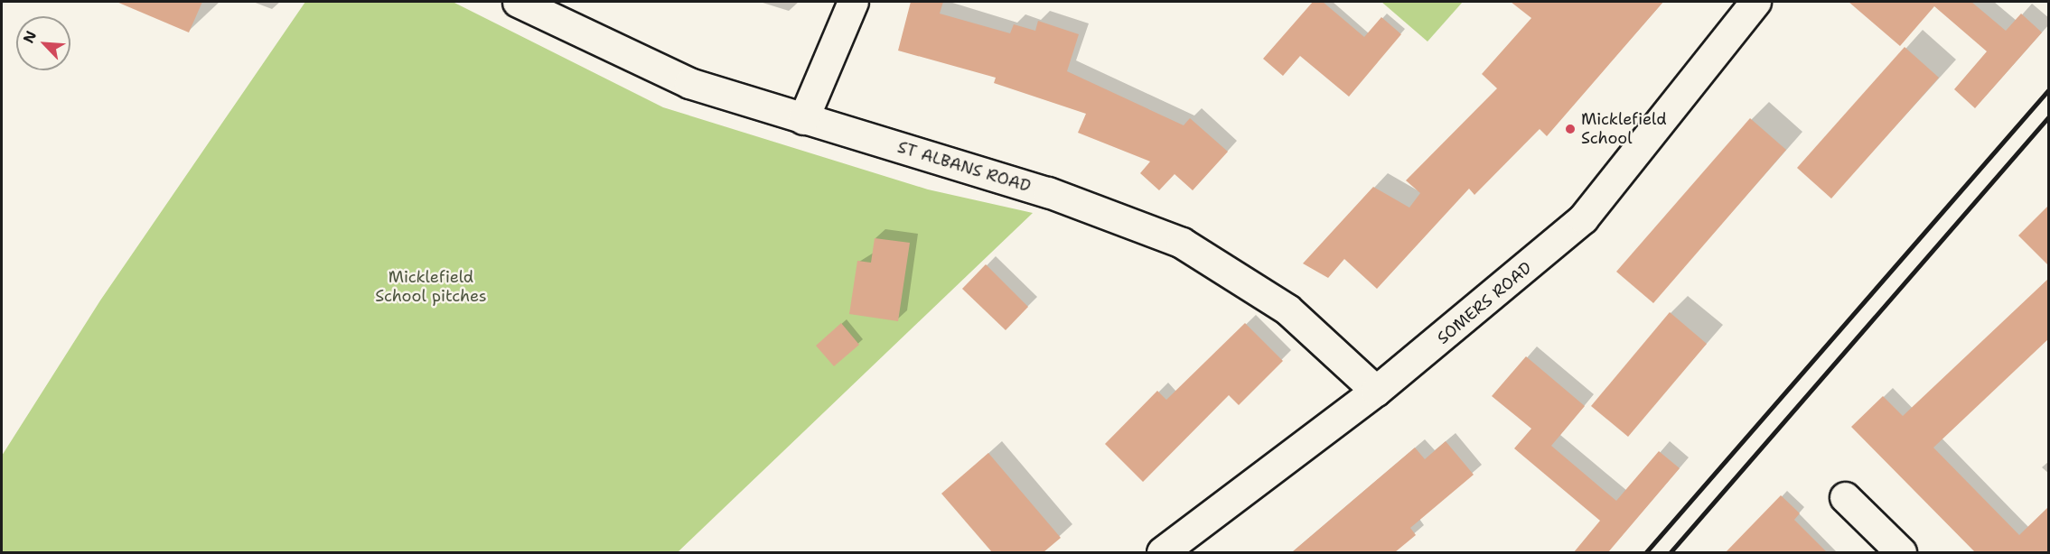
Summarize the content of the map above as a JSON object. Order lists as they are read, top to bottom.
{
  "streets": {
    "street": ["ST ALBANS ROAD", "SOMERS ROAD"]
  },
  "crossings": [
    ["ST ALBANS ROAD", "SOMERS ROAD"]
  ],
  "parks": ["Micklefield School pitches"],
  "places": ["Micklefield School"],
  "north": "top left"
}
